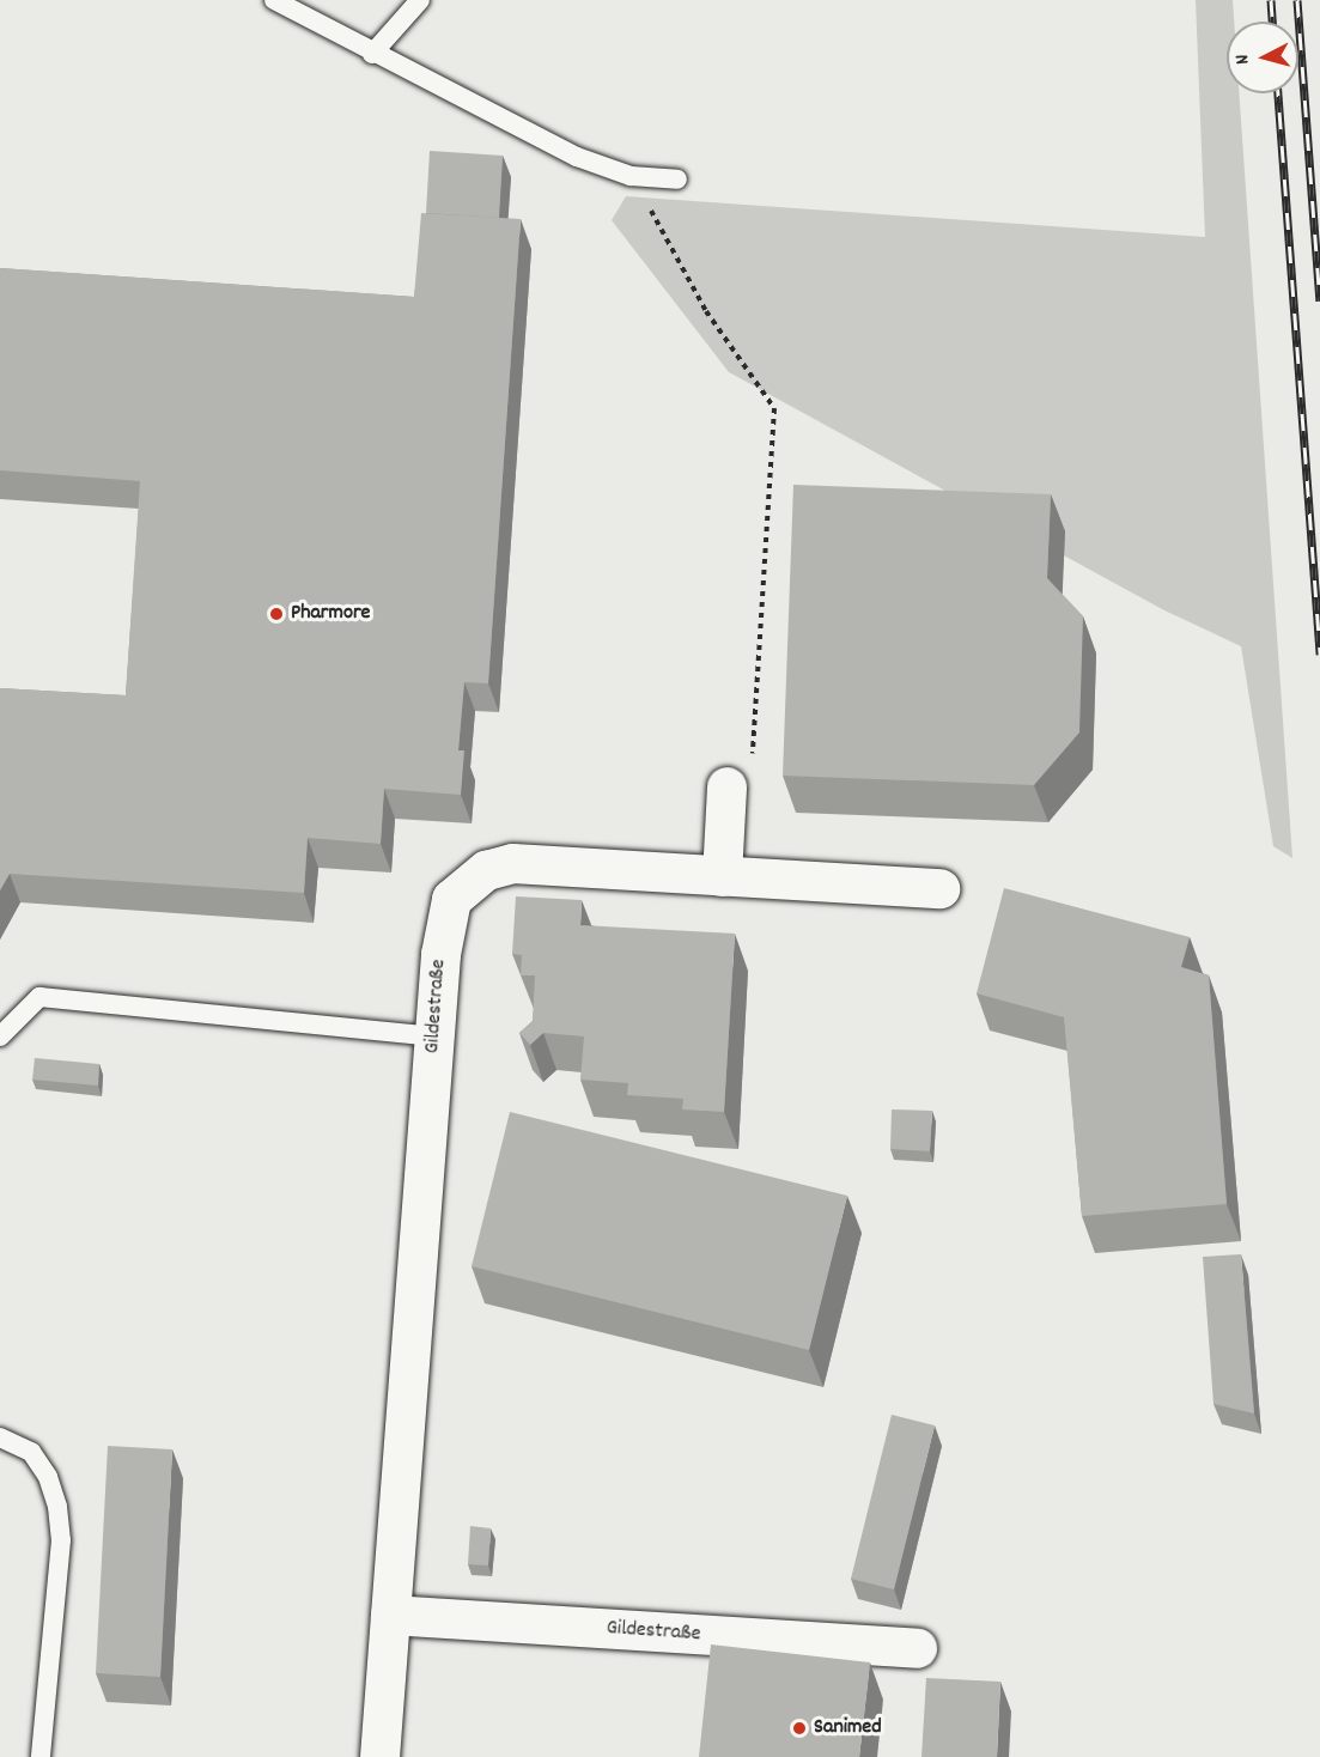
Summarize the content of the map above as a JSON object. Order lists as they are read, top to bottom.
{
  "streets": {
    "street": ["Gildestraße"]
  },
  "places": ["Pharmore", "Sanimed"],
  "north": "left"
}
